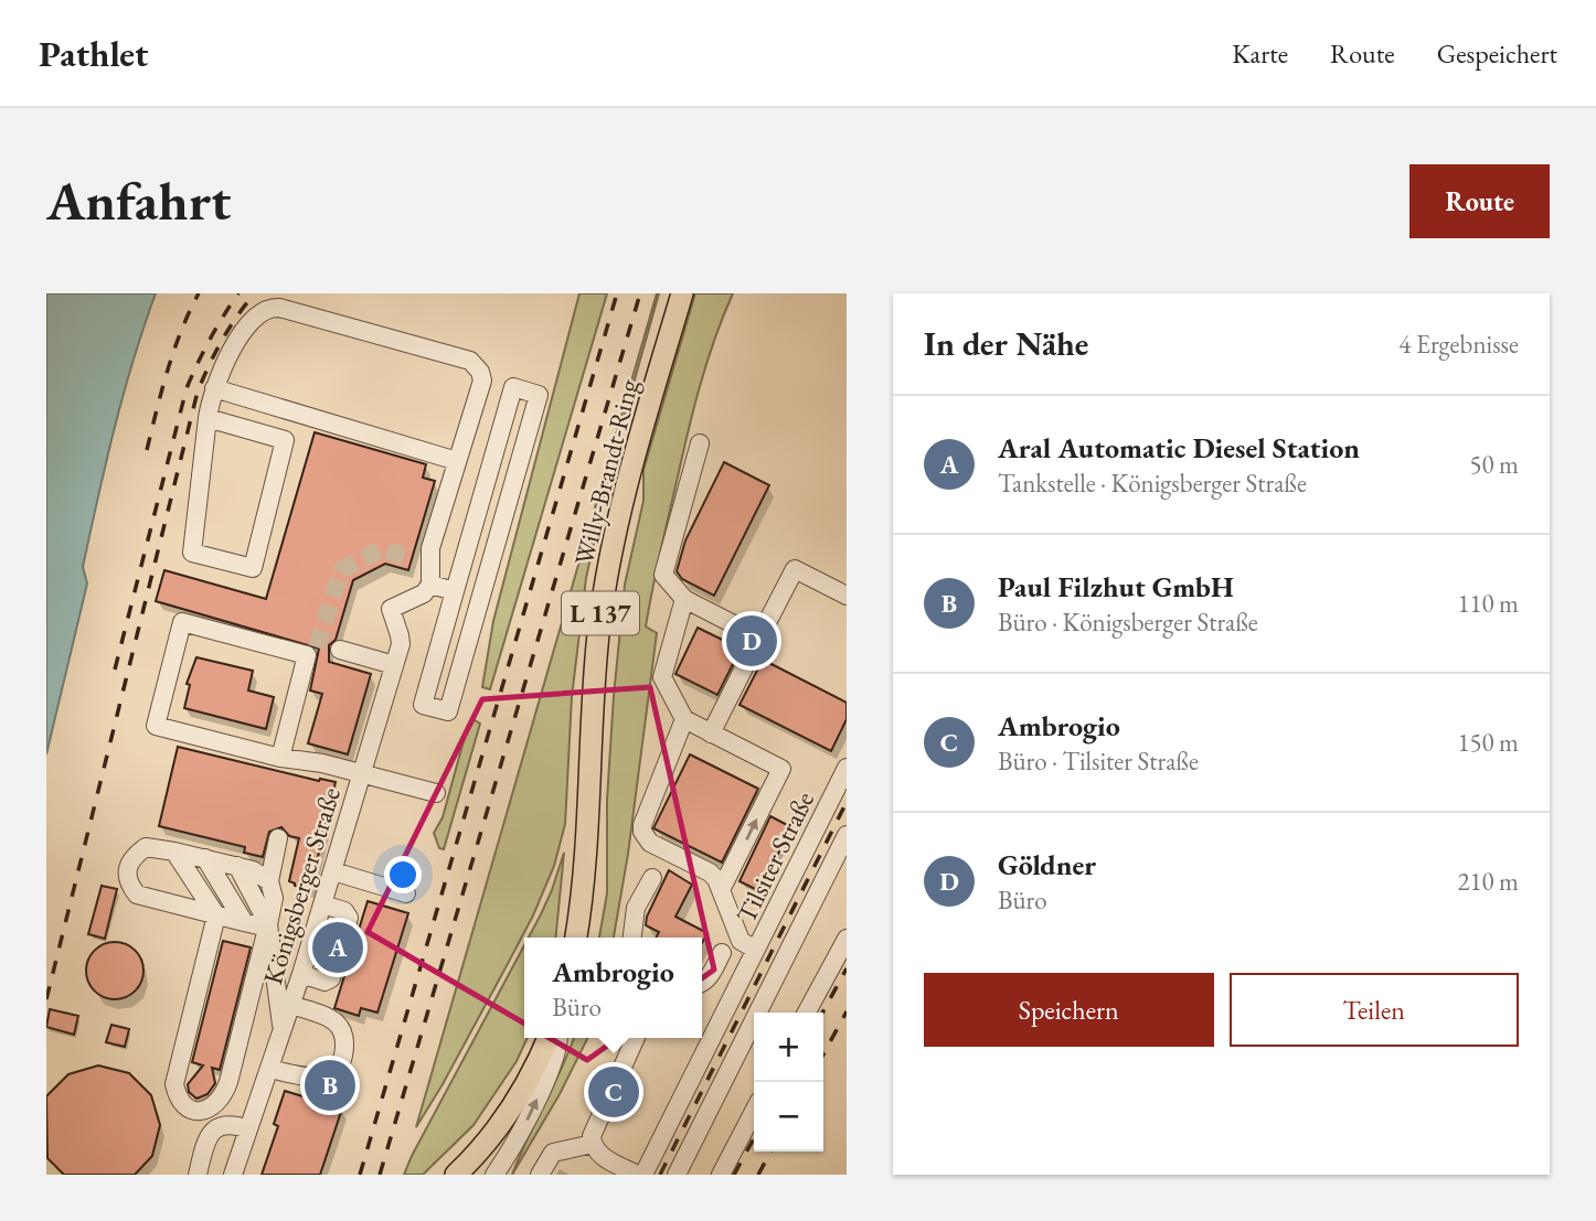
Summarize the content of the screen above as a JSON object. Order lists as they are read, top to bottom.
{
  "streets": {
    "main road": ["Willy-Brandt-Ring", "L 137"],
    "street": ["Tilsiter Straße", "Königsberger Straße"]
  },
  "page": {
    "header": "Pathlet",
    "nav": ["Karte", "Route", "Gespeichert"],
    "buttons": [
      "Route",
      ["Speichern", "Teilen"]
    ],
    "title": "Anfahrt",
    "heading": ["In der Nähe", "4 Ergebnisse"],
    "list": [
      {
        "mark": "A",
        "name": "Aral Automatic Diesel Station",
        "note": "Tankstelle · Königsberger Straße",
        "value": "50 m"
      },
      {
        "mark": "B",
        "name": "Paul Filzhut GmbH",
        "note": "Büro · Königsberger Straße",
        "value": "110 m"
      },
      {
        "mark": "C",
        "name": "Ambrogio",
        "note": "Büro · Tilsiter Straße",
        "value": "150 m"
      },
      {
        "mark": "D",
        "name": "Göldner",
        "note": "Büro",
        "value": "210 m"
      }
    ],
    "pins": [
      "D",
      "A",
      "B",
      "C"
    ],
    "popup": ["Ambrogio", "Büro"],
    "map_buttons": ["+", "−"]
  }
}
